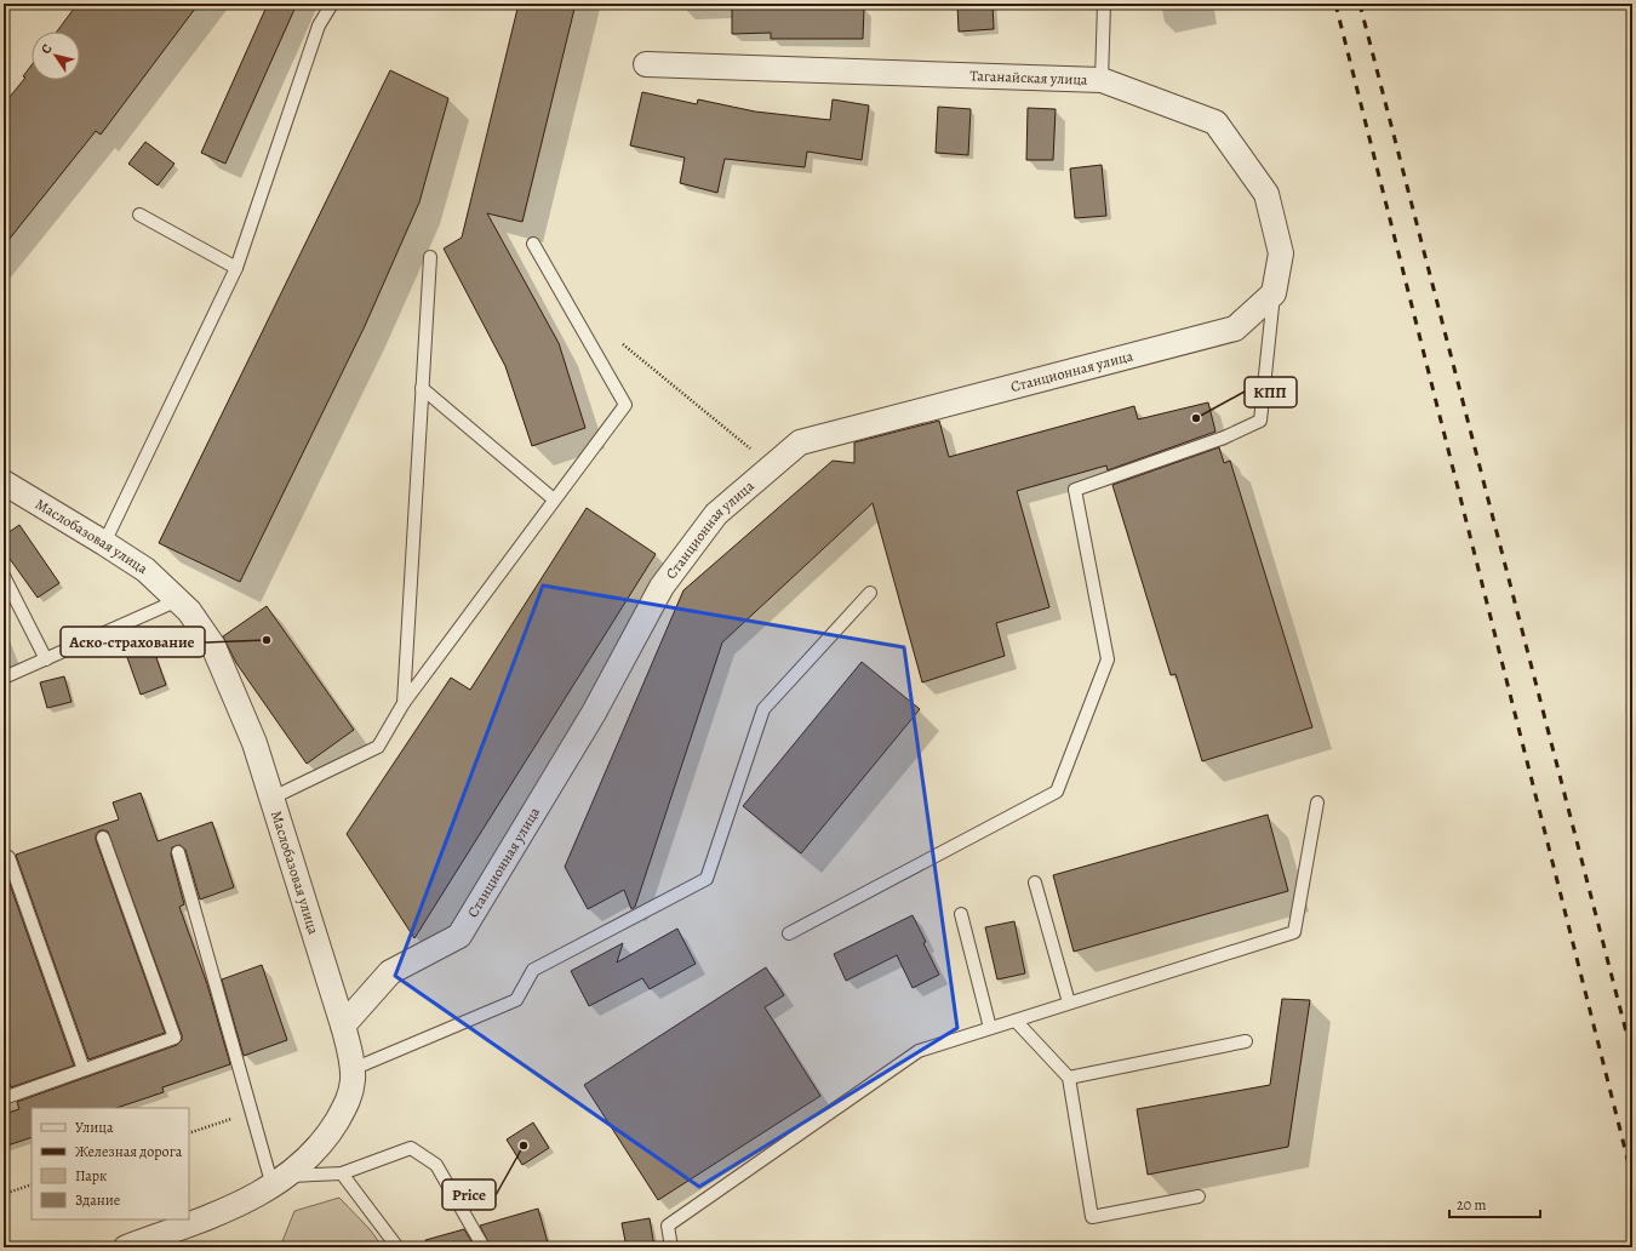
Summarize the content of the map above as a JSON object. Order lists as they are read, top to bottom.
{
  "streets": {
    "street": ["Таганайская улица", "Станционная улица", "Маслобазовая улица"]
  },
  "crossings": [
    ["Таганайская улица", "Станционная улица"],
    ["Станционная улица", "Маслобазовая улица"]
  ],
  "places": ["КПП", "Аско-страхование", "Price"],
  "legend": [
    "Улица",
    "Железная дорога",
    "Парк",
    "Здание"
  ],
  "scale_bar": "20 m",
  "north": "top left"
}
